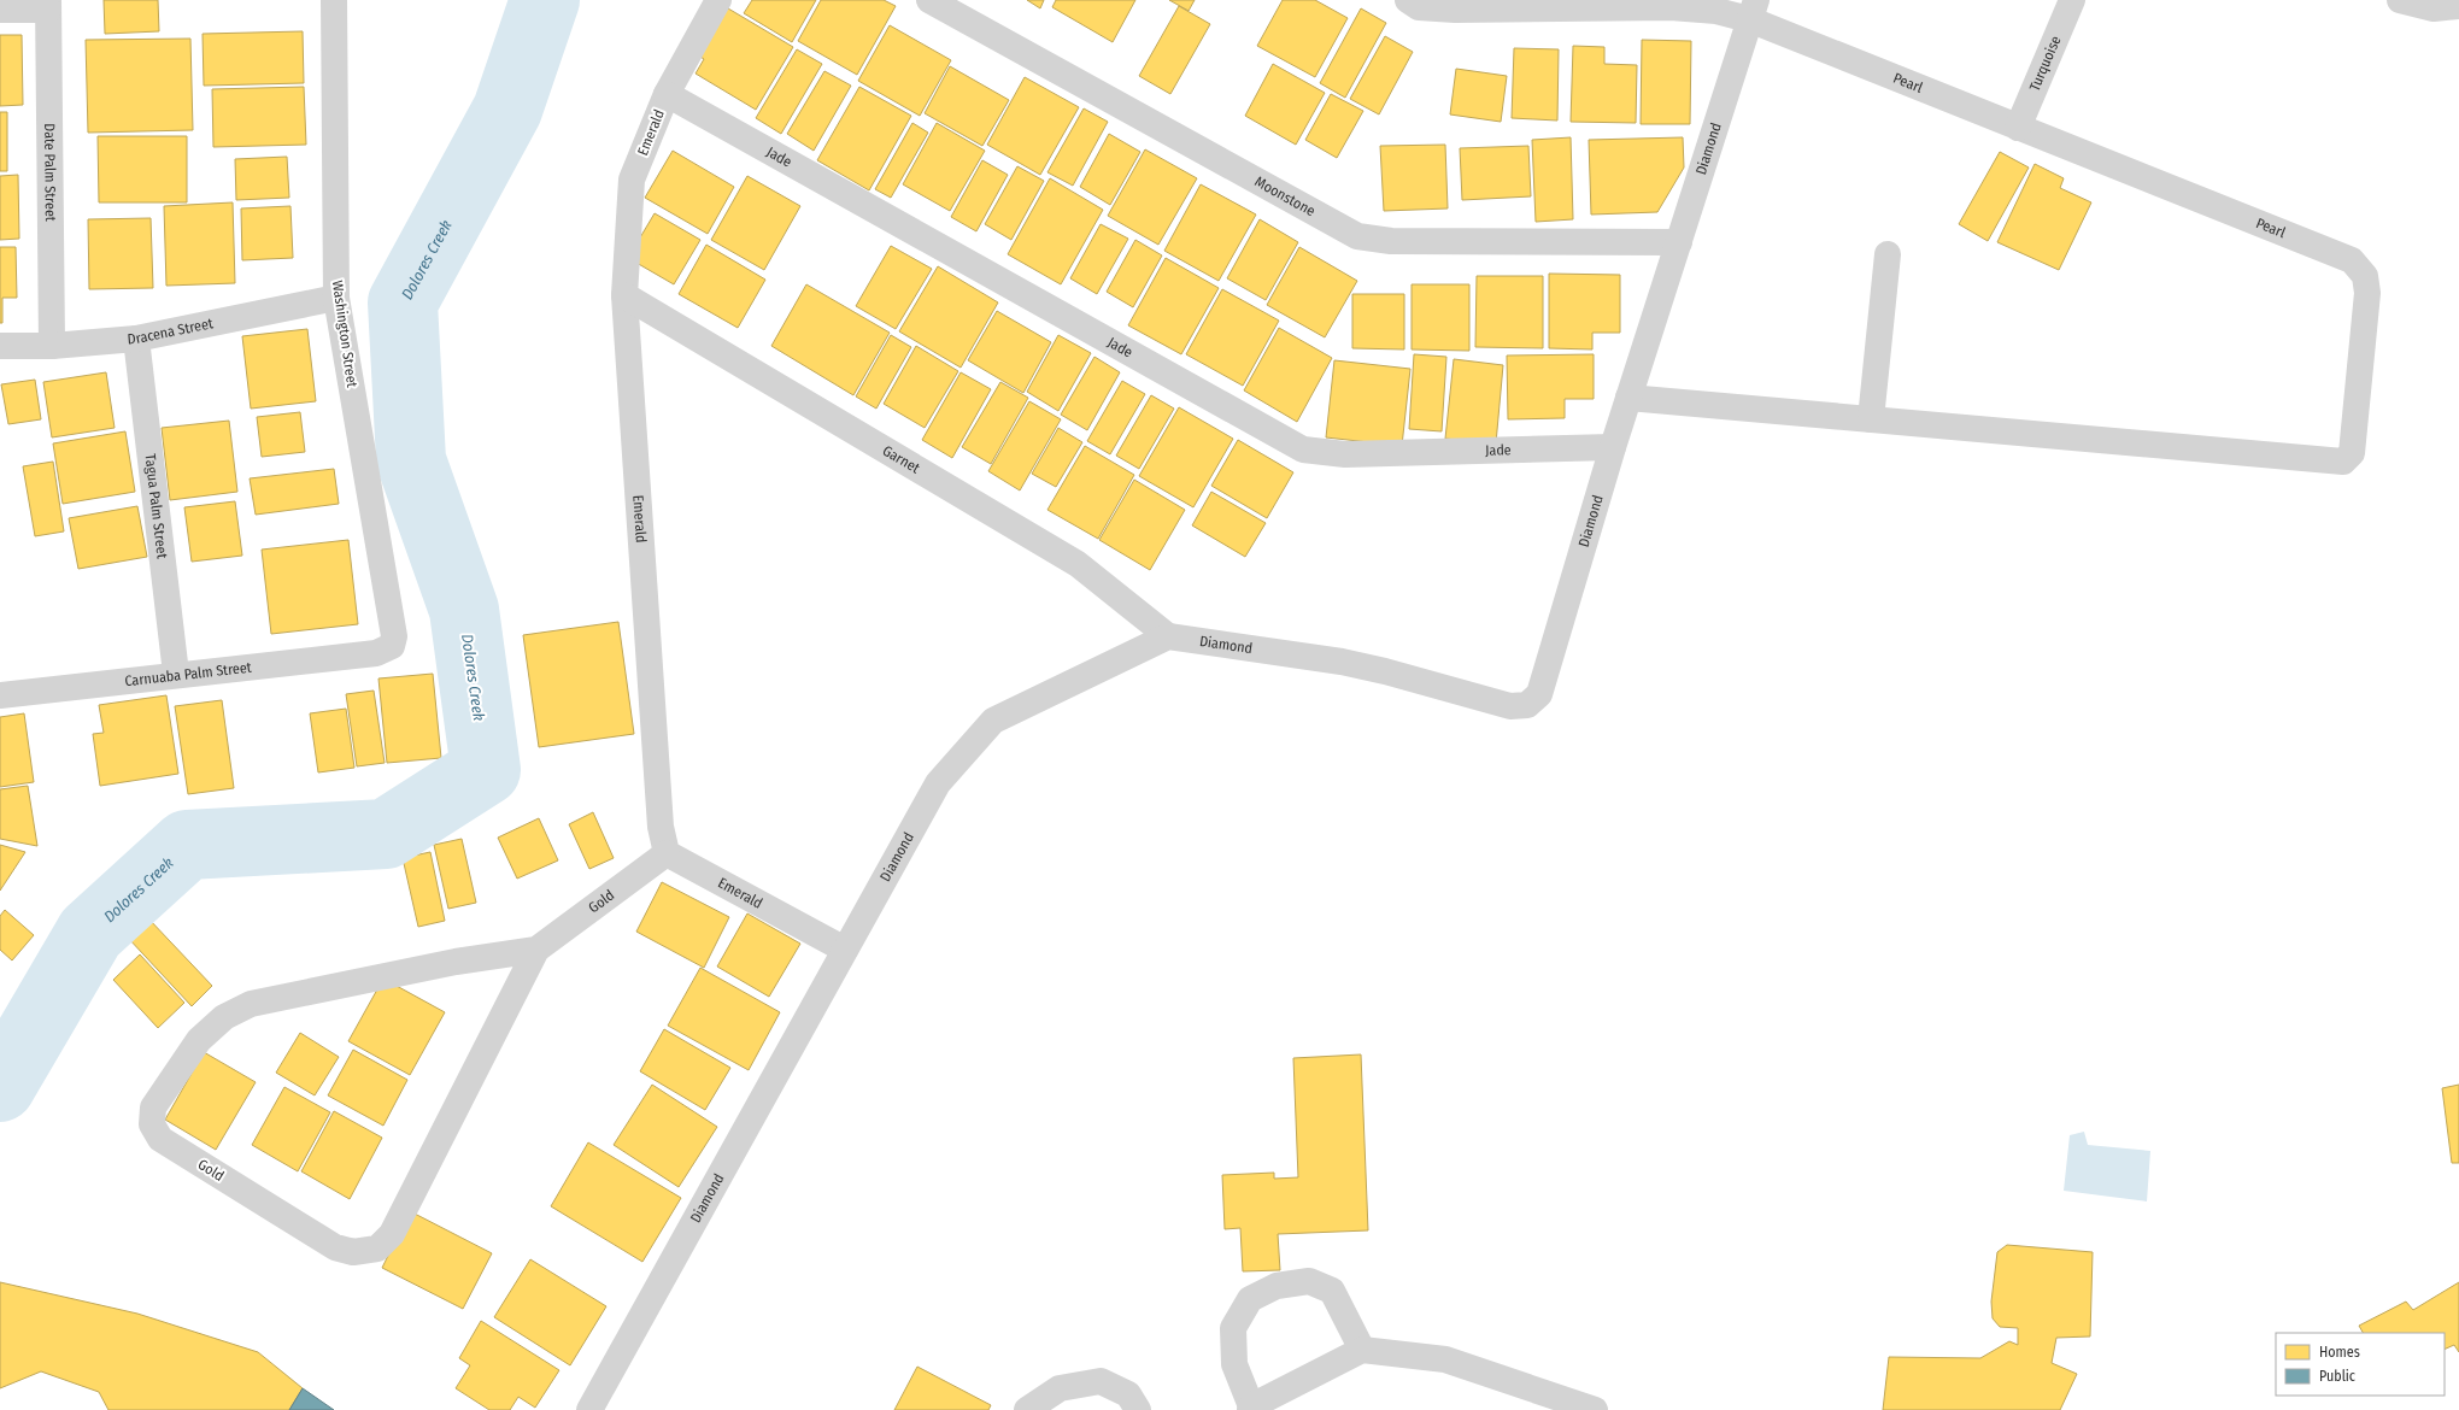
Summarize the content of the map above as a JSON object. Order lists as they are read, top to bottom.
{
  "streets": {
    "street": [
      "Turquoise",
      "Pearl",
      "Emerald",
      "Diamond",
      "Jade",
      "Date Palm Street",
      "Moonstone",
      "Dracena Street",
      "Washington Street",
      "Garnet",
      "Tagua Palm Street",
      "Carnuaba Palm Street",
      "Gold"
    ]
  },
  "crossings": [
    ["Turquoise", "Pearl"],
    ["Pearl", "Diamond"],
    ["Emerald", "Diamond"],
    ["Emerald", "Jade"],
    ["Emerald", "Garnet"],
    ["Emerald", "Gold"],
    ["Diamond", "Jade"],
    ["Diamond", "Moonstone"],
    ["Diamond", "Garnet"],
    ["Date Palm Street", "Dracena Street"],
    ["Dracena Street", "Washington Street"],
    ["Dracena Street", "Tagua Palm Street"],
    ["Washington Street", "Carnuaba Palm Street"],
    ["Tagua Palm Street", "Carnuaba Palm Street"]
  ],
  "water": ["Dolores Creek"],
  "legend": ["Homes", "Public"]
}
